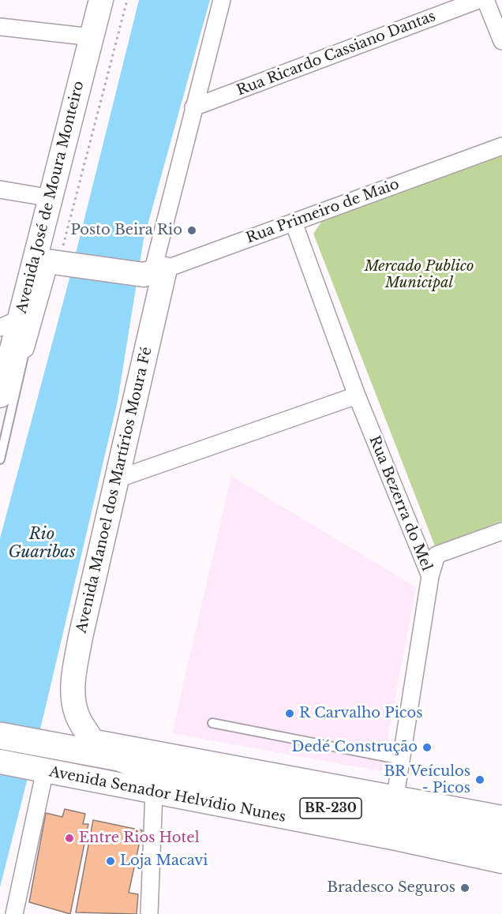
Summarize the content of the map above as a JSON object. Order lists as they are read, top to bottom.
{
  "streets": {
    "highway": ["BR-230"],
    "main road": ["Avenida José de Moura Monteiro", "Avenida Manoel dos Martírios Moura Fé", "Avenida Senador Helvídio Nunes"],
    "street": ["Rua Ricardo Cassiano Dantas", "Rua Primeiro de Maio", "Rua Bezerra do Mel"]
  },
  "crossings": [
    ["Rua Ricardo Cassiano Dantas", "Avenida Manoel dos Martírios Moura Fé"],
    ["Rua Primeiro de Maio", "Avenida Manoel dos Martírios Moura Fé"],
    ["Rua Primeiro de Maio", "Rua Bezerra do Mel"],
    ["Avenida Manoel dos Martírios Moura Fé", "Avenida Senador Helvídio Nunes"],
    ["Rua Bezerra do Mel", "Avenida Senador Helvídio Nunes"],
    ["Avenida Senador Helvídio Nunes", "BR-230"]
  ],
  "water": ["Rio Guaribas"],
  "parks": ["Mercado Publico Municipal"],
  "places": [
    "Posto Beira Rio",
    "R Carvalho Picos",
    "Dedé Construção",
    "BR Veículos - Picos",
    "Entre Rios Hotel",
    "Loja Macavi",
    "Bradesco Seguros"
  ]
}
